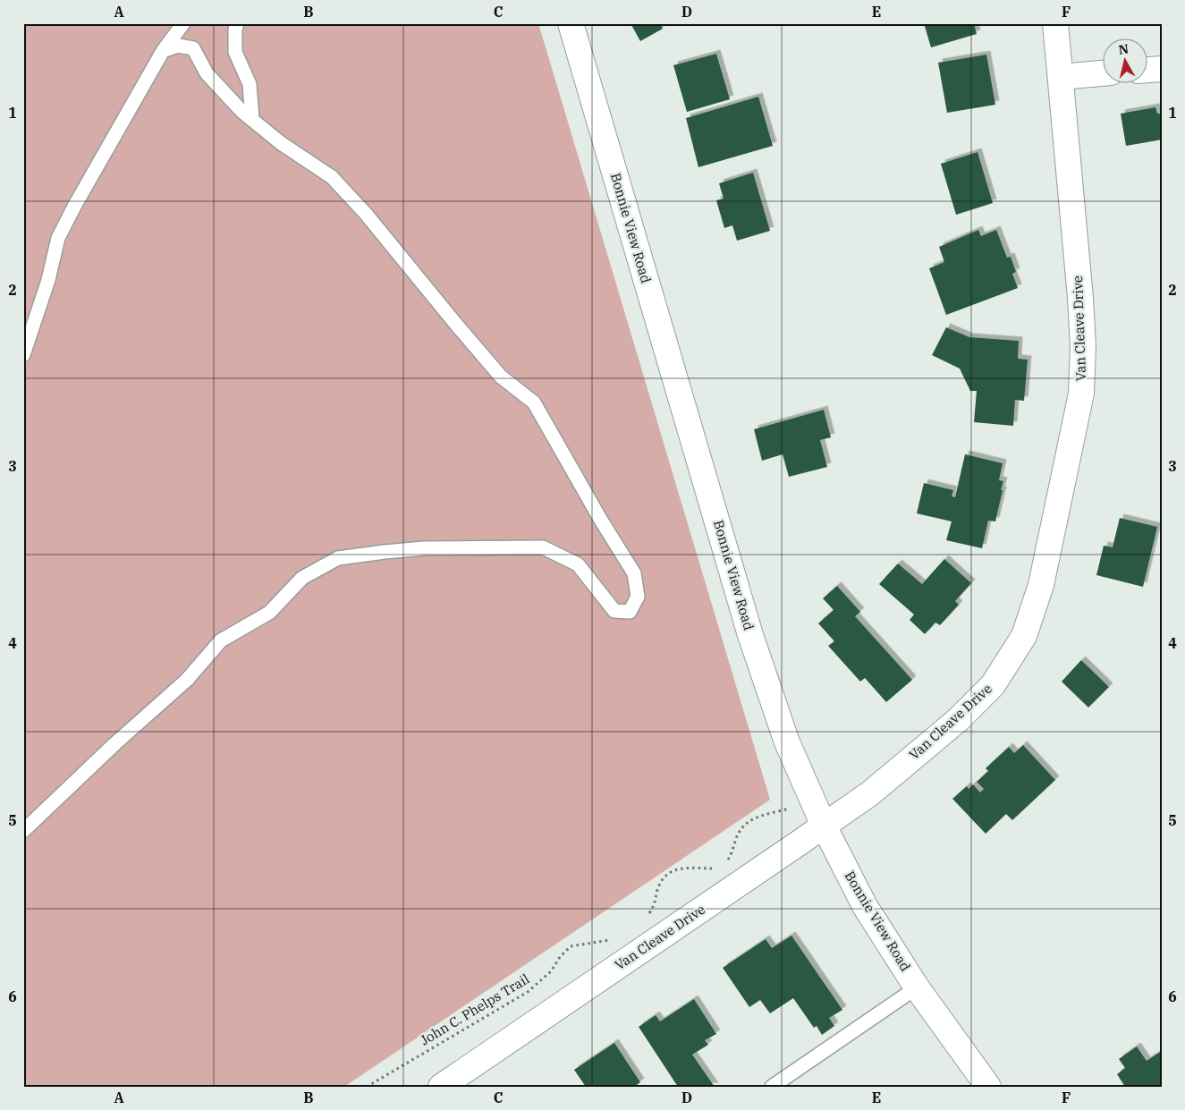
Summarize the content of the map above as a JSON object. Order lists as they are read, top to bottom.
{
  "streets": {
    "street": ["Bonnie View Road", "Van Cleave Drive"],
    "path": ["John C. Phelps Trail"]
  },
  "crossings": [
    ["Bonnie View Road", "Van Cleave Drive"]
  ],
  "north": "top",
  "grid": {
    "columns": [
      "A",
      "B",
      "C",
      "D",
      "E",
      "F"
    ],
    "rows": [
      "1",
      "2",
      "3",
      "4",
      "5",
      "6"
    ]
  }
}
